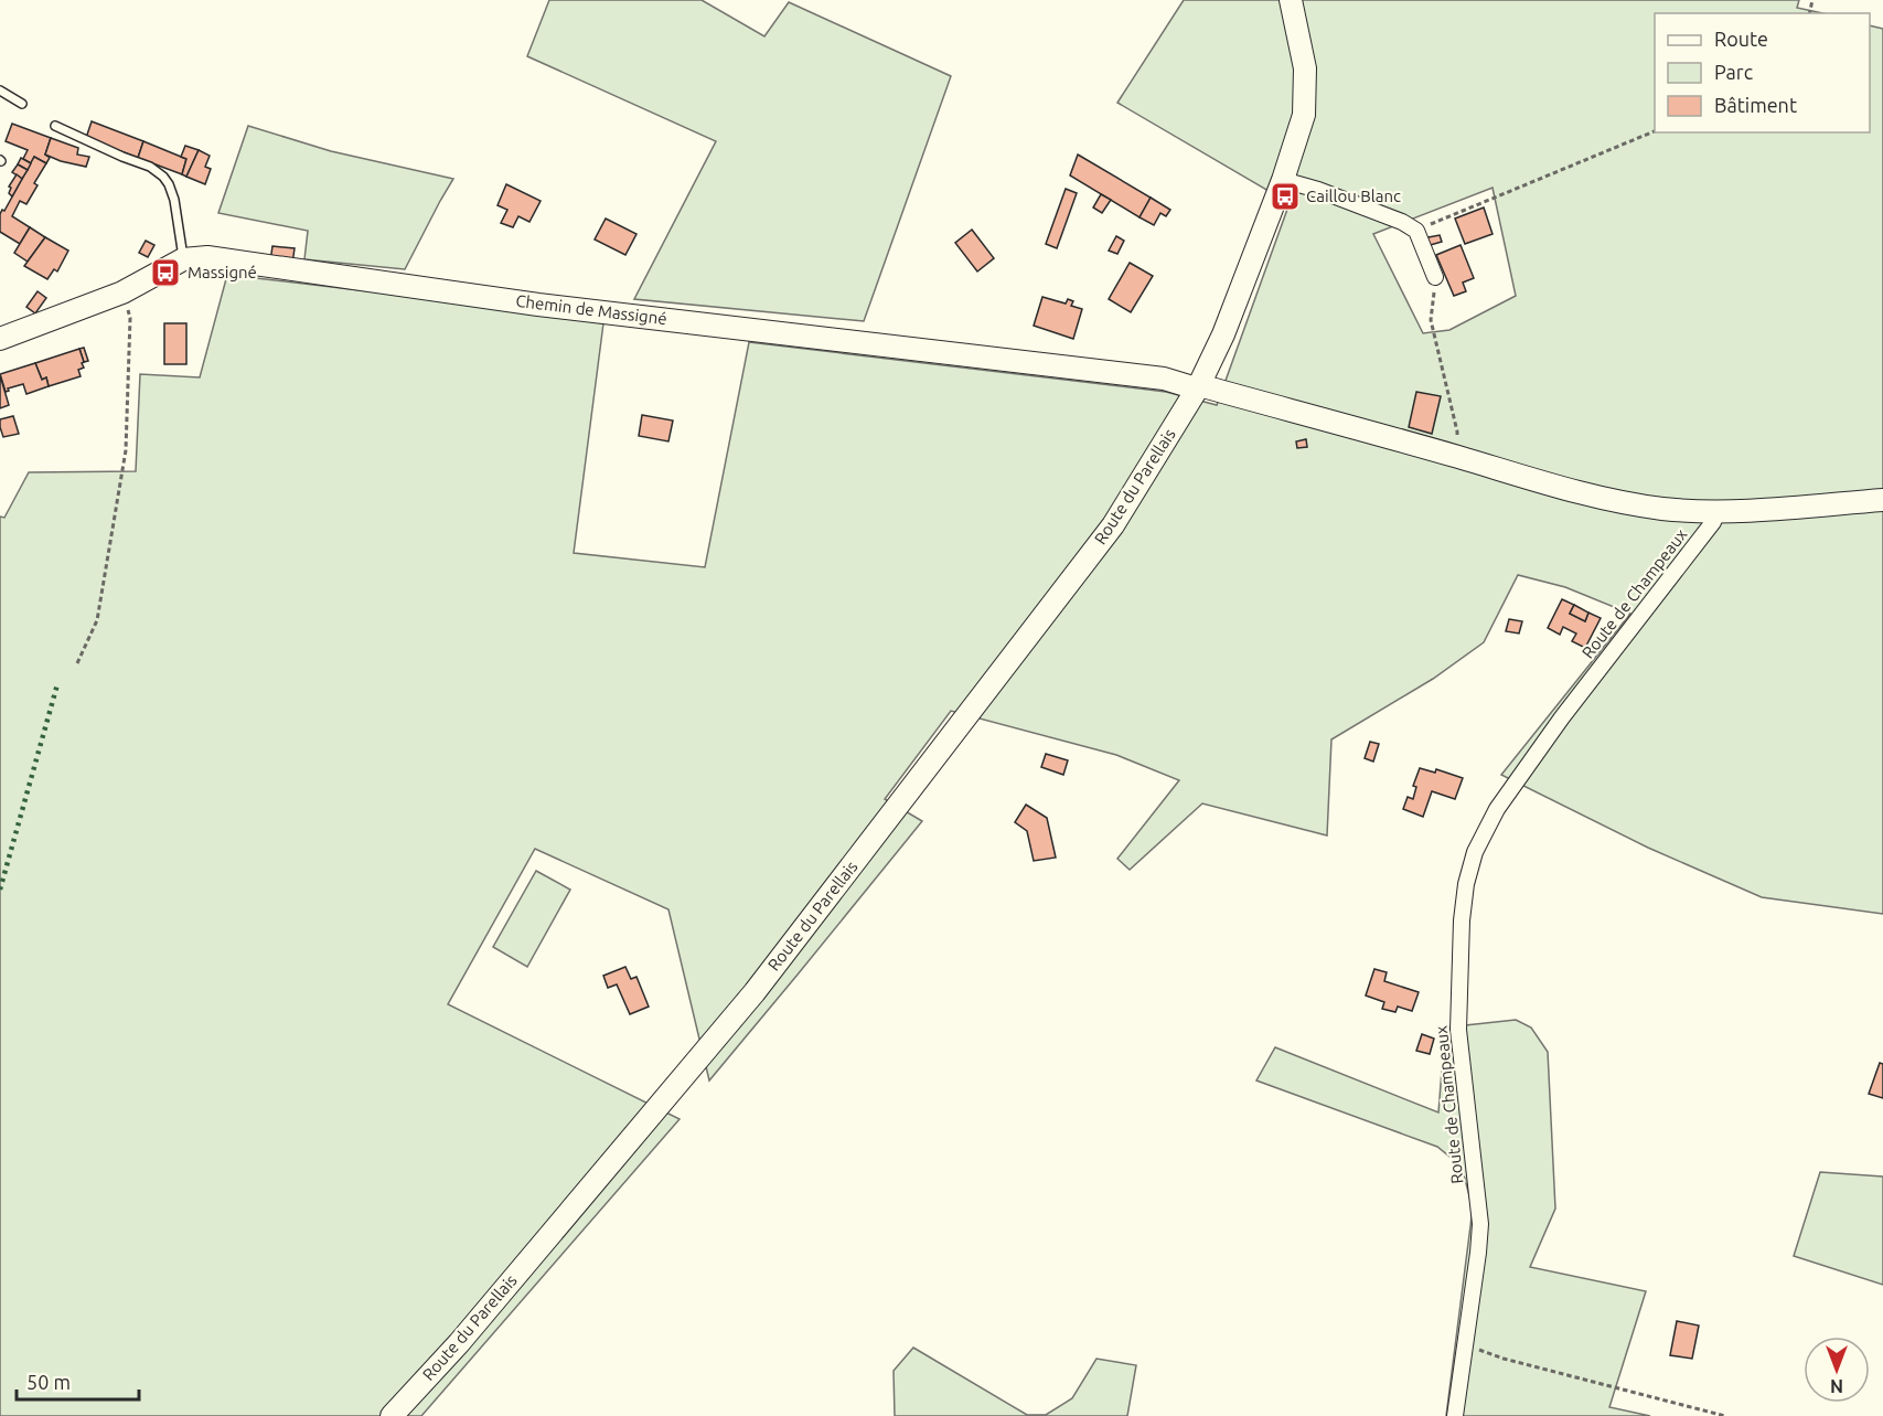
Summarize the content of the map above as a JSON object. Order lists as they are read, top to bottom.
{
  "streets": {
    "street": ["Chemin de Massigné", "Route du Parellais", "Route de Champeaux"]
  },
  "crossings": [
    ["Chemin de Massigné", "Route du Parellais"],
    ["Chemin de Massigné", "Route de Champeaux"]
  ],
  "places": {
    "bus stop": ["Caillou Blanc", "Massigné"]
  },
  "legend": ["Route", "Parc", "Bâtiment"],
  "scale_bar": "50 m",
  "north": "bottom"
}
